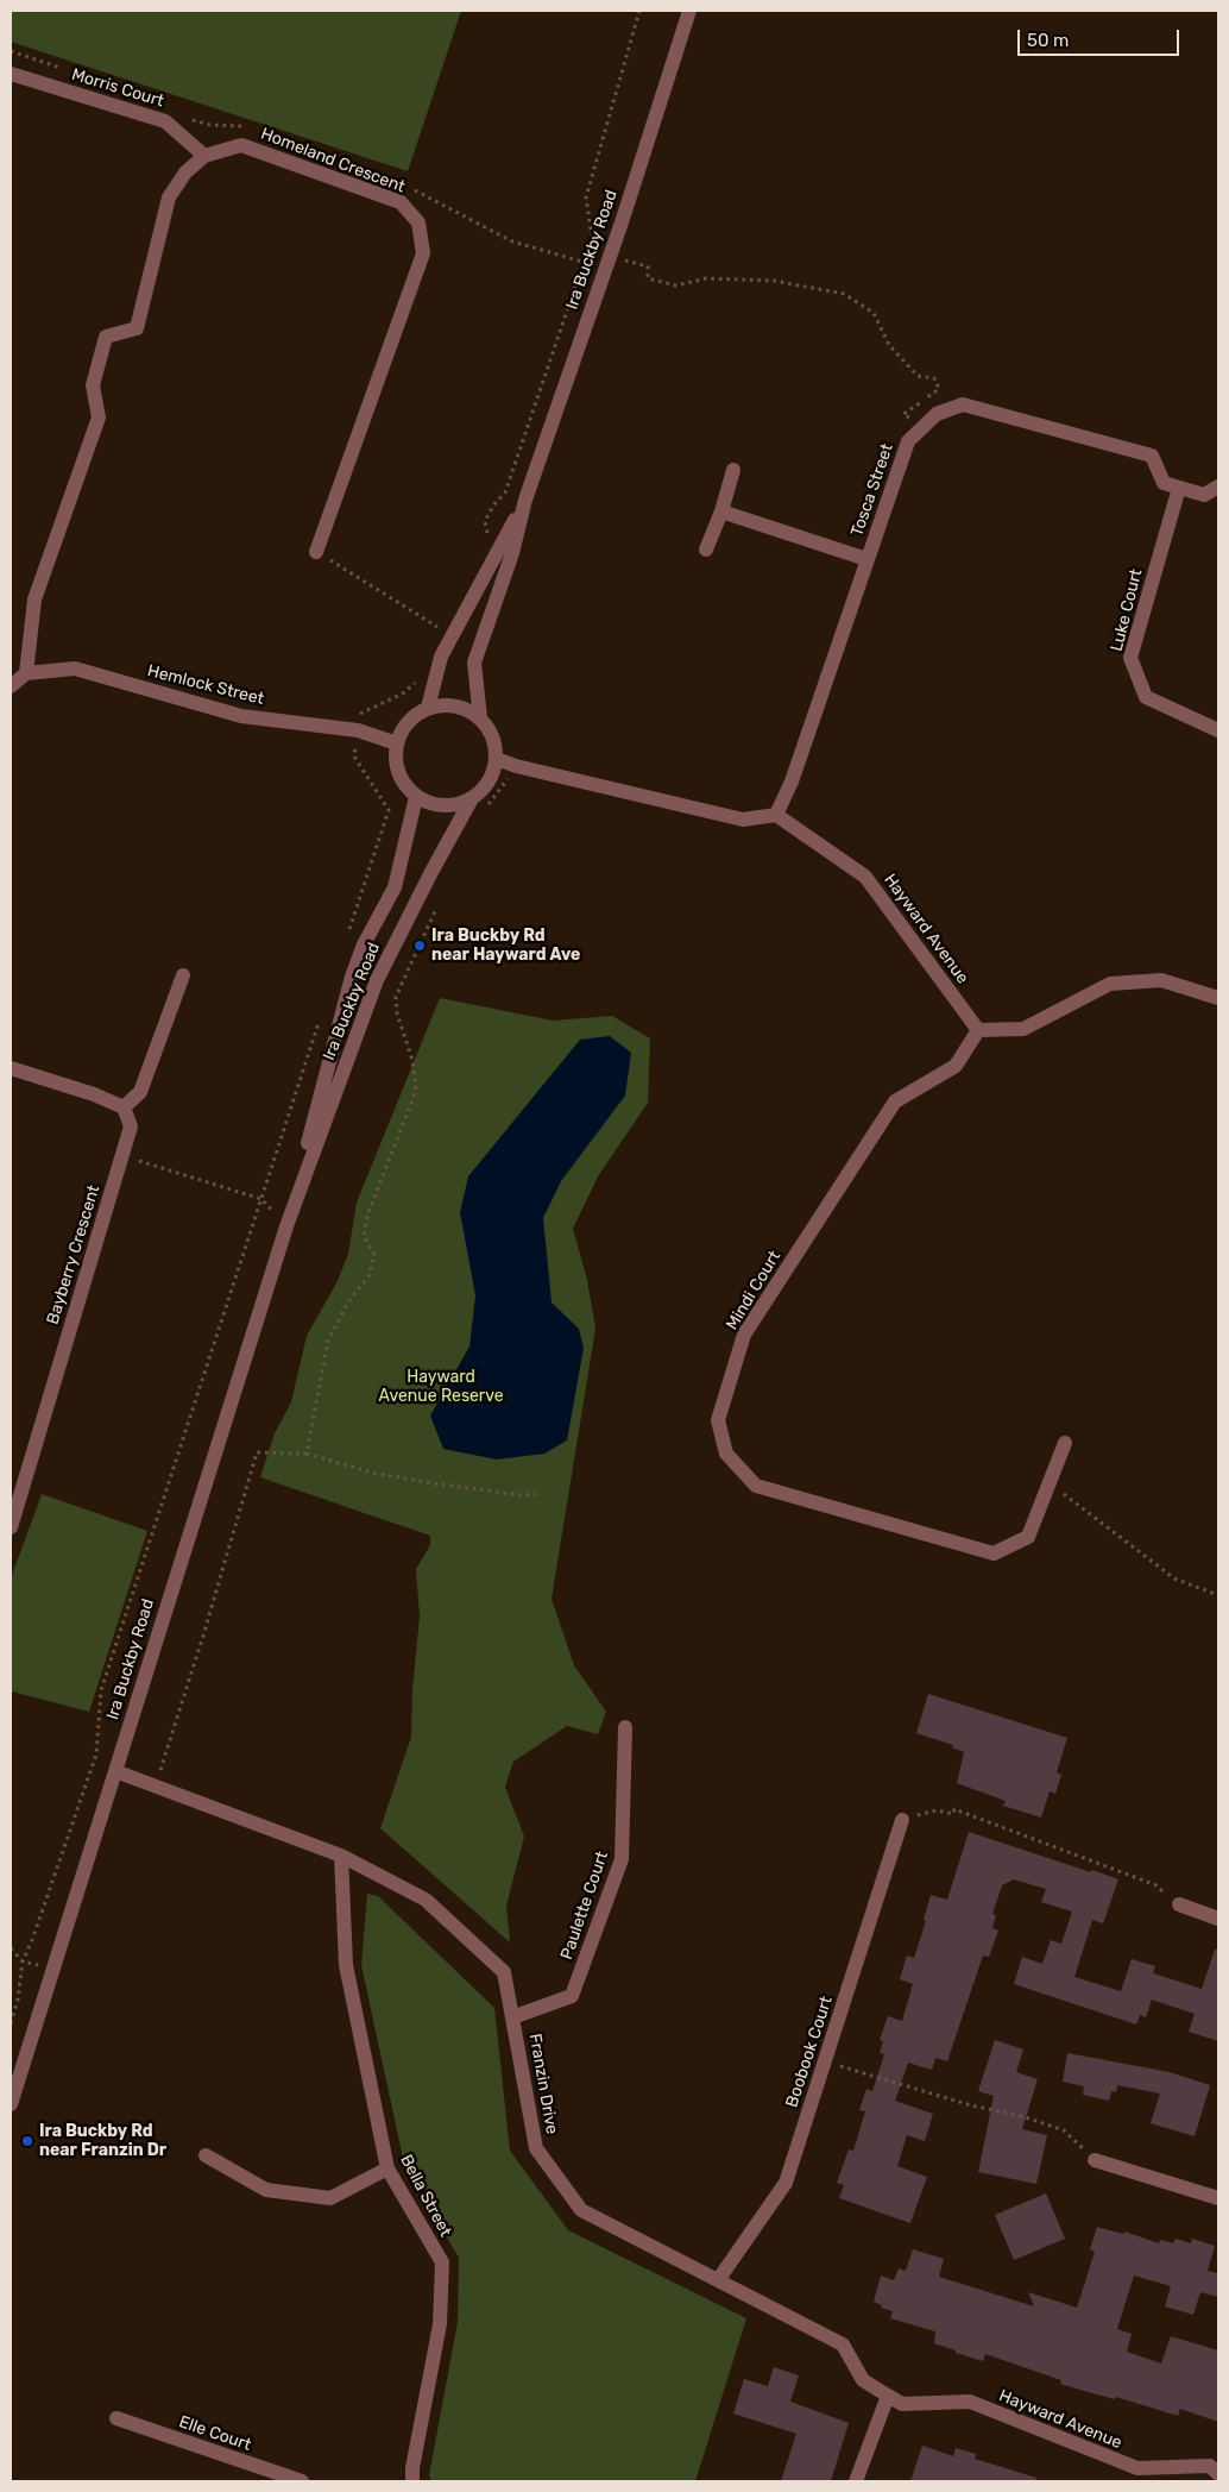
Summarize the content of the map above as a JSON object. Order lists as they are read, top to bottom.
{
  "streets": {
    "street": [
      "Morris Court",
      "Homeland Crescent",
      "Ira Buckby Road",
      "Tosca Street",
      "Luke Court",
      "Hemlock Street",
      "Hayward Avenue",
      "Bayberry Crescent",
      "Mindi Court",
      "Paulette Court",
      "Boobook Court",
      "Franzin Drive",
      "Bella Street",
      "Elle Court"
    ]
  },
  "crossings": [
    ["Morris Court", "Homeland Crescent"],
    ["Homeland Crescent", "Hemlock Street"],
    ["Ira Buckby Road", "Hemlock Street"],
    ["Ira Buckby Road", "Franzin Drive"],
    ["Tosca Street", "Luke Court"],
    ["Tosca Street", "Hayward Avenue"],
    ["Hayward Avenue", "Mindi Court"],
    ["Hayward Avenue", "Franzin Drive"],
    ["Paulette Court", "Franzin Drive"],
    ["Boobook Court", "Franzin Drive"],
    ["Franzin Drive", "Bella Street"]
  ],
  "parks": ["Hayward Avenue Reserve"],
  "places": ["Ira Buckby Rd near Hayward Ave", "Ira Buckby Rd near Franzin Dr"],
  "scale_bar": "50 m"
}
